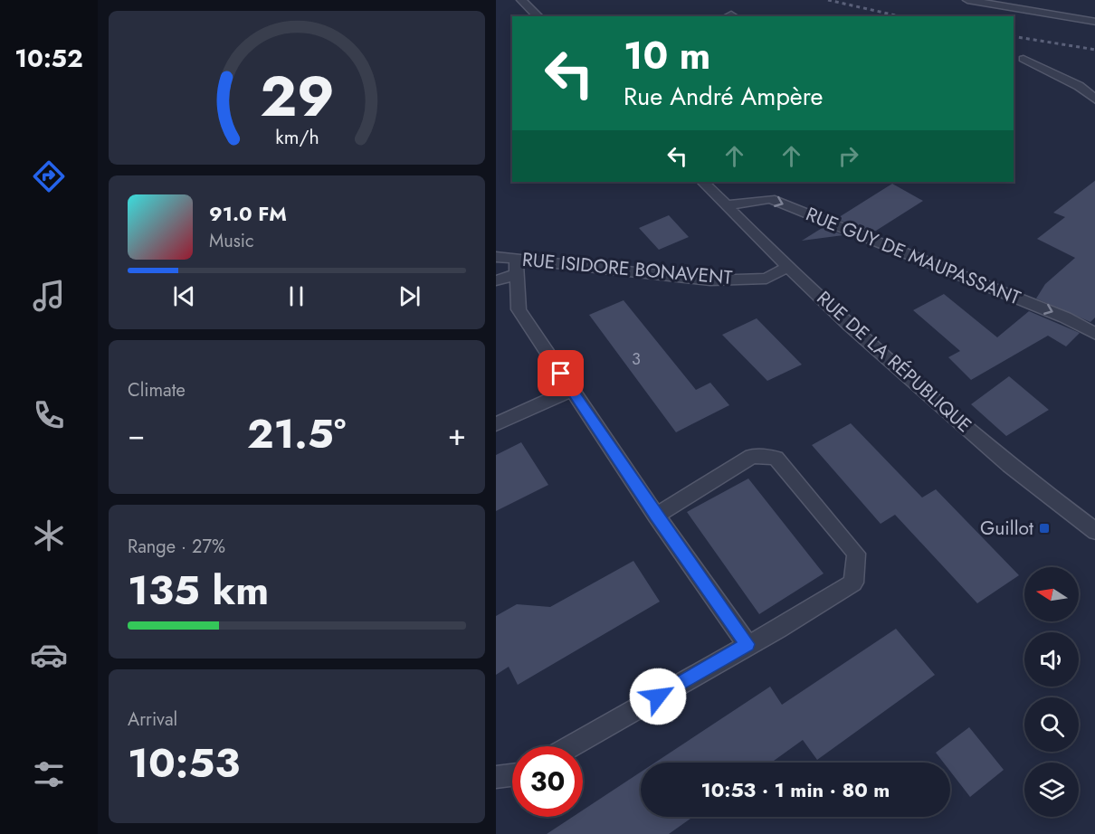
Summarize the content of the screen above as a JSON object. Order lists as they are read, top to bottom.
{
  "streets": {
    "street": ["RUE GUY DE MAUPASSANT", "RUE ISIDORE BONAVENT", "RUE DE LA RÉPUBLIQUE"]
  },
  "crossings": [
    ["RUE GUY DE MAUPASSANT", "RUE DE LA RÉPUBLIQUE"],
    ["RUE ISIDORE BONAVENT", "RUE DE LA RÉPUBLIQUE"]
  ],
  "one_way": ["RUE GUY DE MAUPASSANT"],
  "places": {
    "transit": ["Guillot"]
  },
  "house_numbers": ["3"],
  "north": "left",
  "page": {
    "tabs": "10:52",
    "turn": ["10 m", "Rue André Ampère"],
    "song": ["91.0 FM", "Music"],
    "tile": [
      "Climate",
      ["Range · 27%", "135 km"],
      ["Arrival", "10:53"]
    ],
    "heat": ["−", "21.5°", "+"],
    "limit": "30",
    "trip": "10:53 · 1 min · 80 m",
    "gauge": ["29", "km/h"]
  }
}
